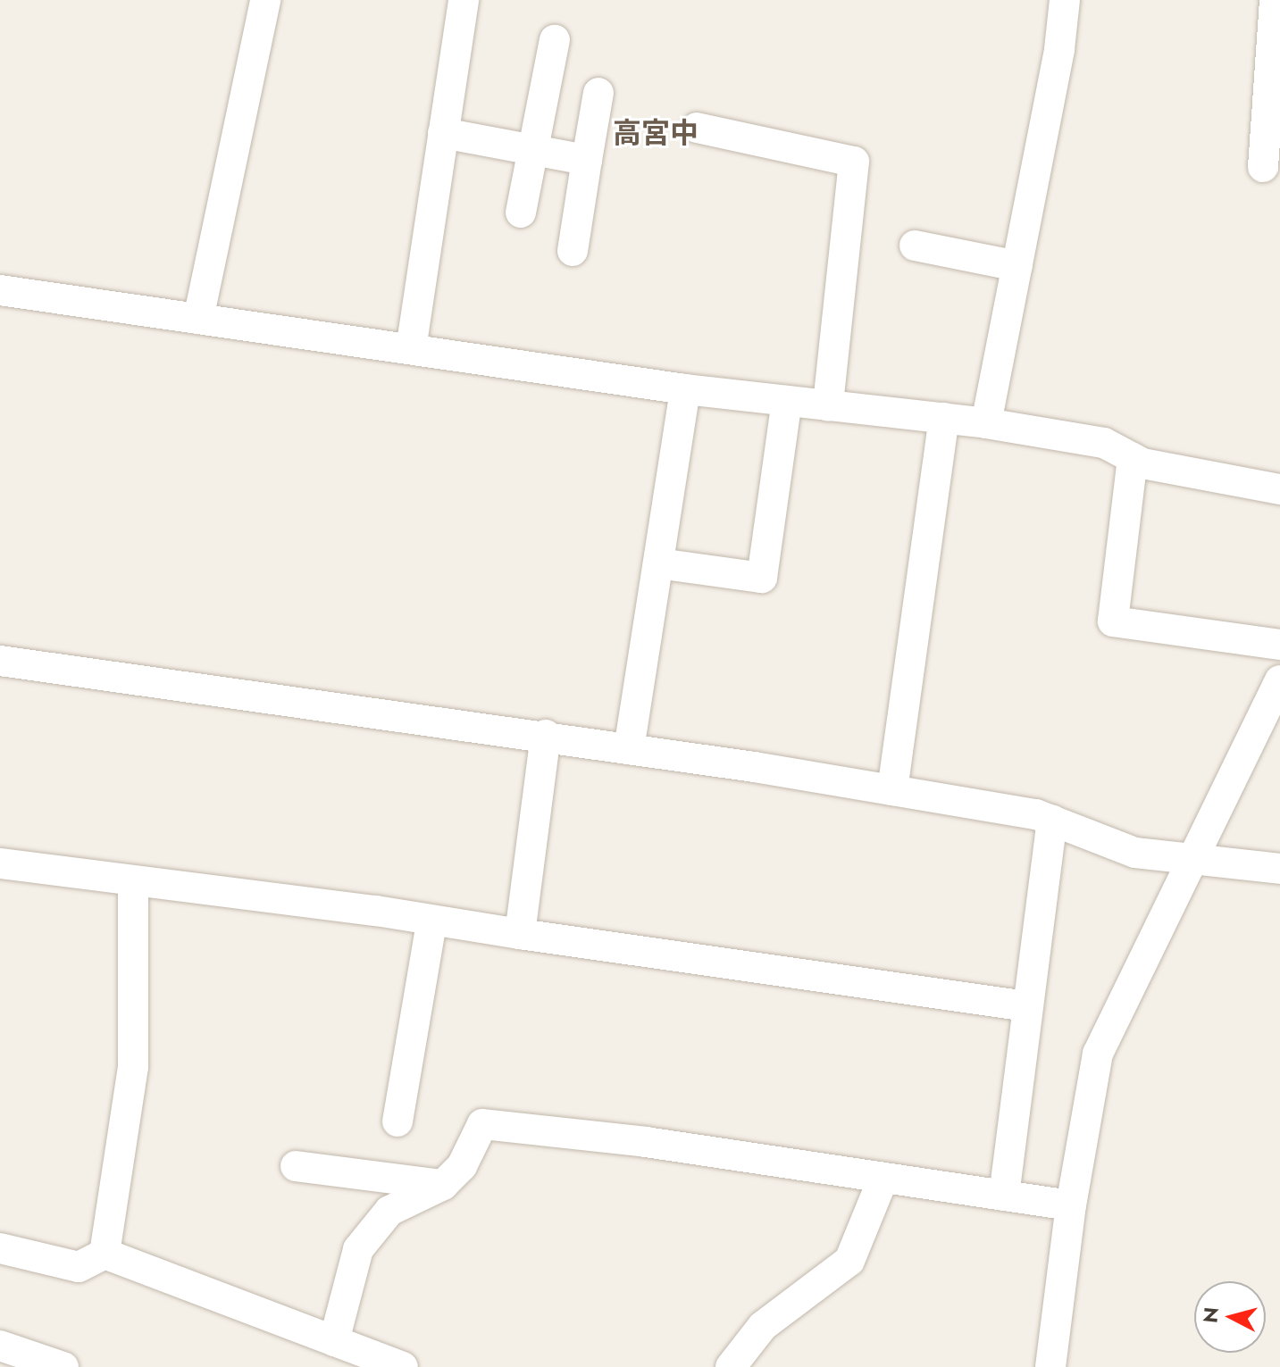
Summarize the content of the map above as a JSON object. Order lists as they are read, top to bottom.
{
  "districts": ["高宮中"],
  "north": "left"
}
